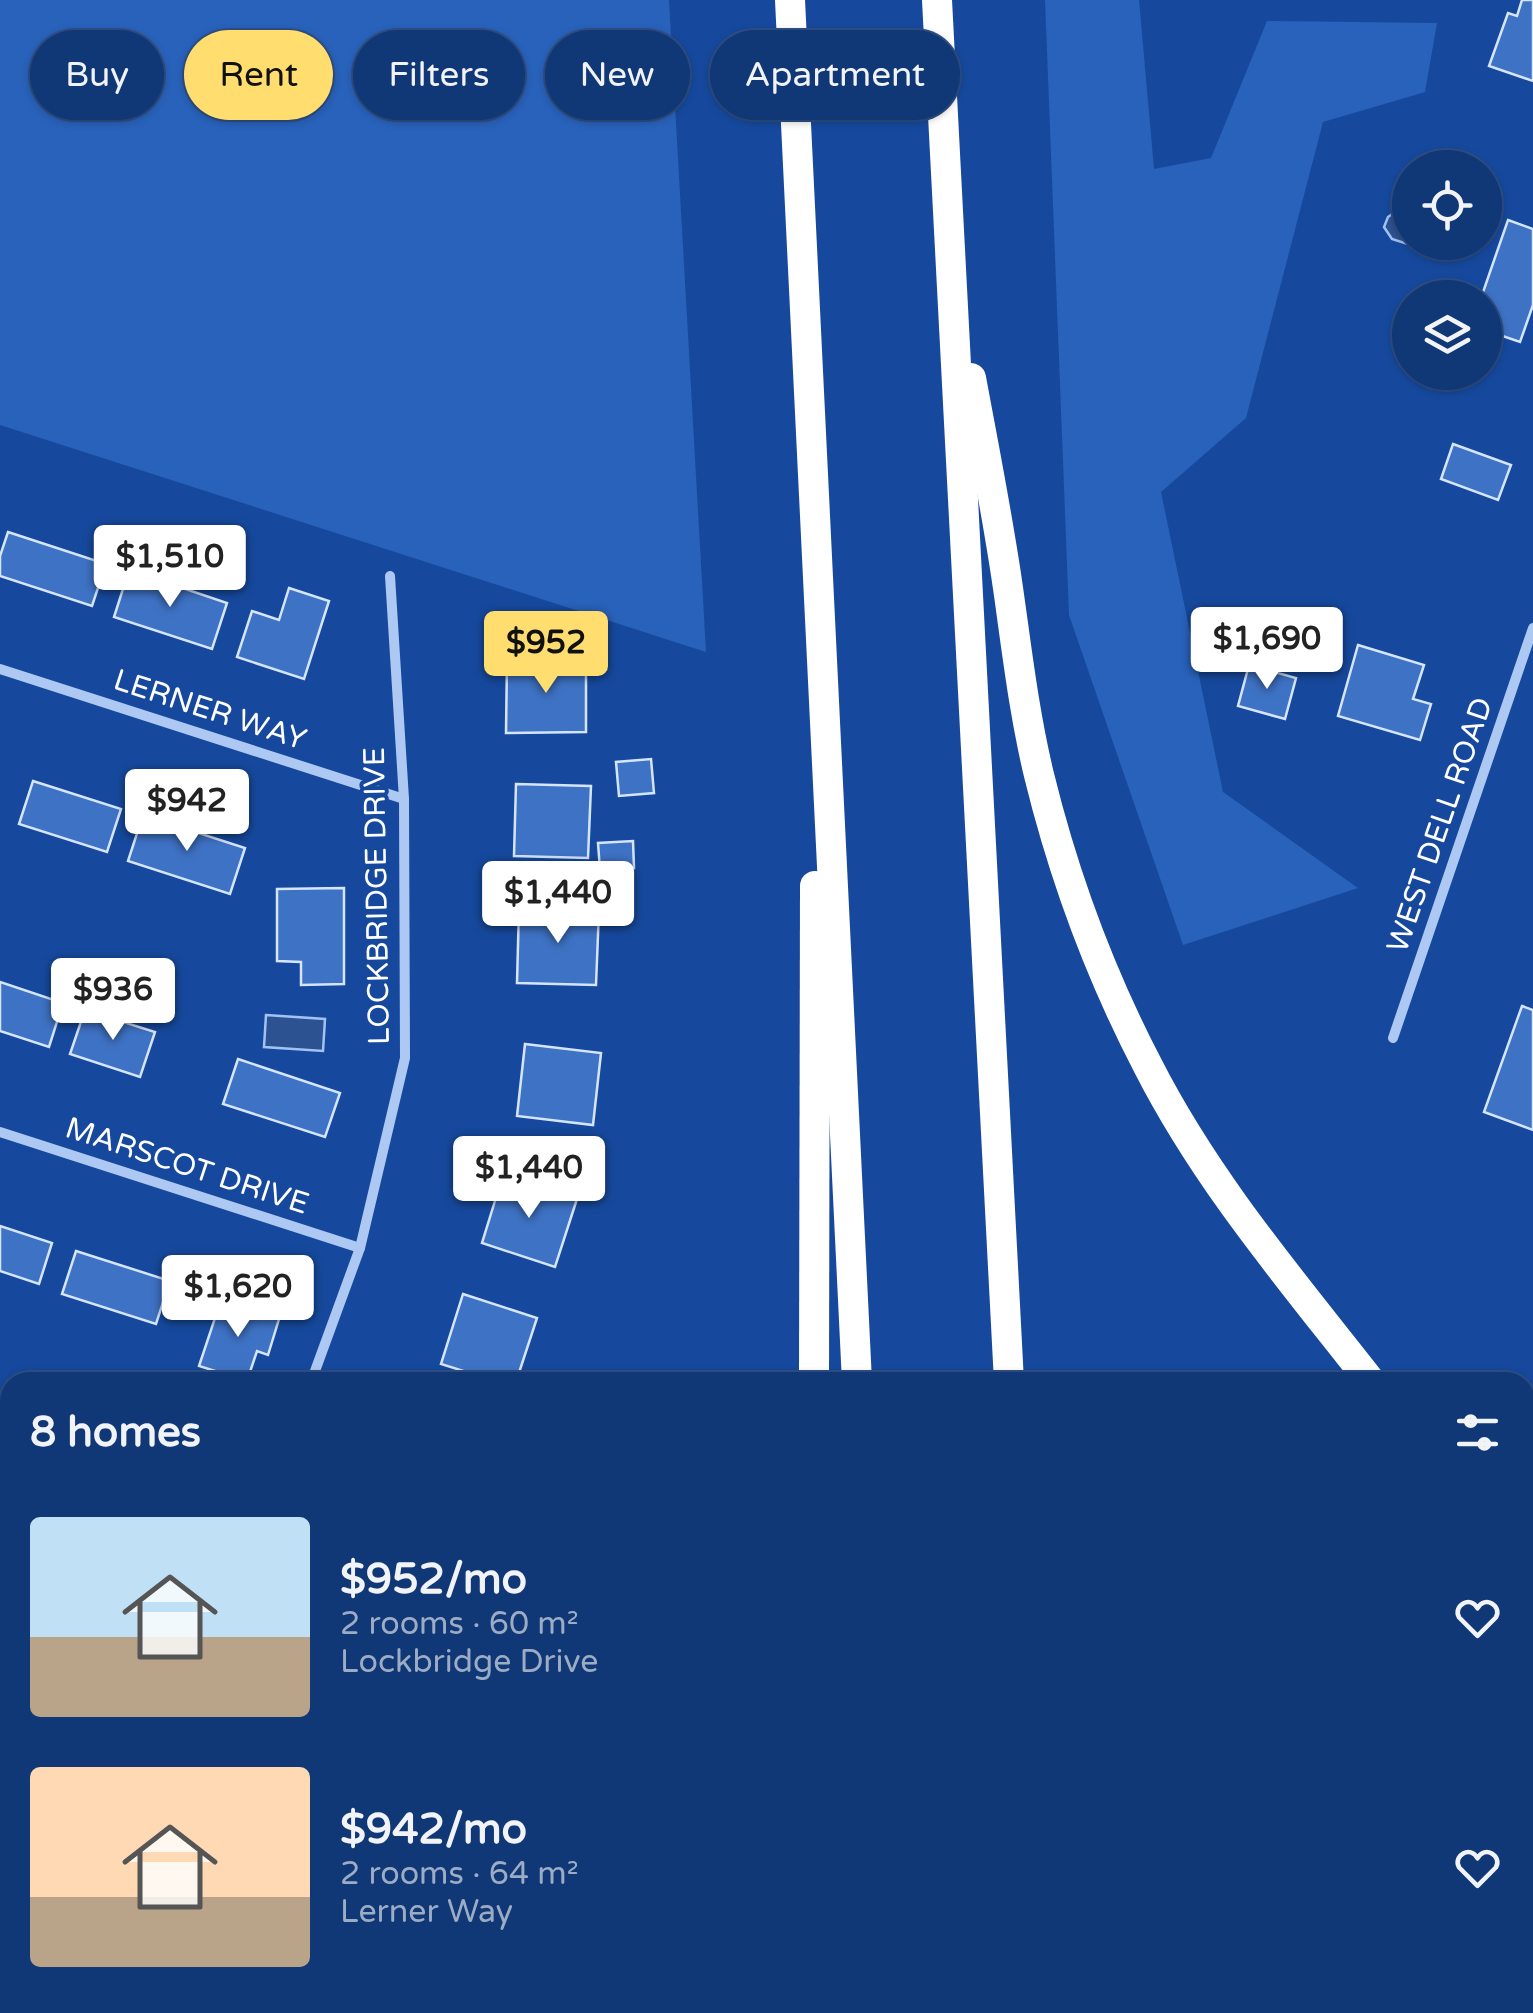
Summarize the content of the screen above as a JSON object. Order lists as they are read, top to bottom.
{
  "streets": {
    "street": [
      "LERNER WAY",
      "WEST DELL ROAD",
      "LOCKBRIDGE DRIVE",
      "MARSCOT DRIVE"
    ]
  },
  "crossings": [
    ["LERNER WAY", "LOCKBRIDGE DRIVE"],
    ["LOCKBRIDGE DRIVE", "MARSCOT DRIVE"]
  ],
  "page": {
    "chip": [
      "Buy",
      "Rent",
      "Filters",
      "New",
      "Apartment"
    ],
    "price": [
      "$1,510",
      "$1,690",
      "$952",
      "$942",
      "$1,440",
      "$936",
      "$1,440",
      "$1,620"
    ],
    "heading": "8 homes",
    "list": [
      {
        "name": "$952/mo",
        "note": "2 rooms · 60 m² · Lockbridge Drive"
      },
      {
        "name": "$942/mo",
        "note": "2 rooms · 64 m² · Lerner Way"
      }
    ]
  }
}
